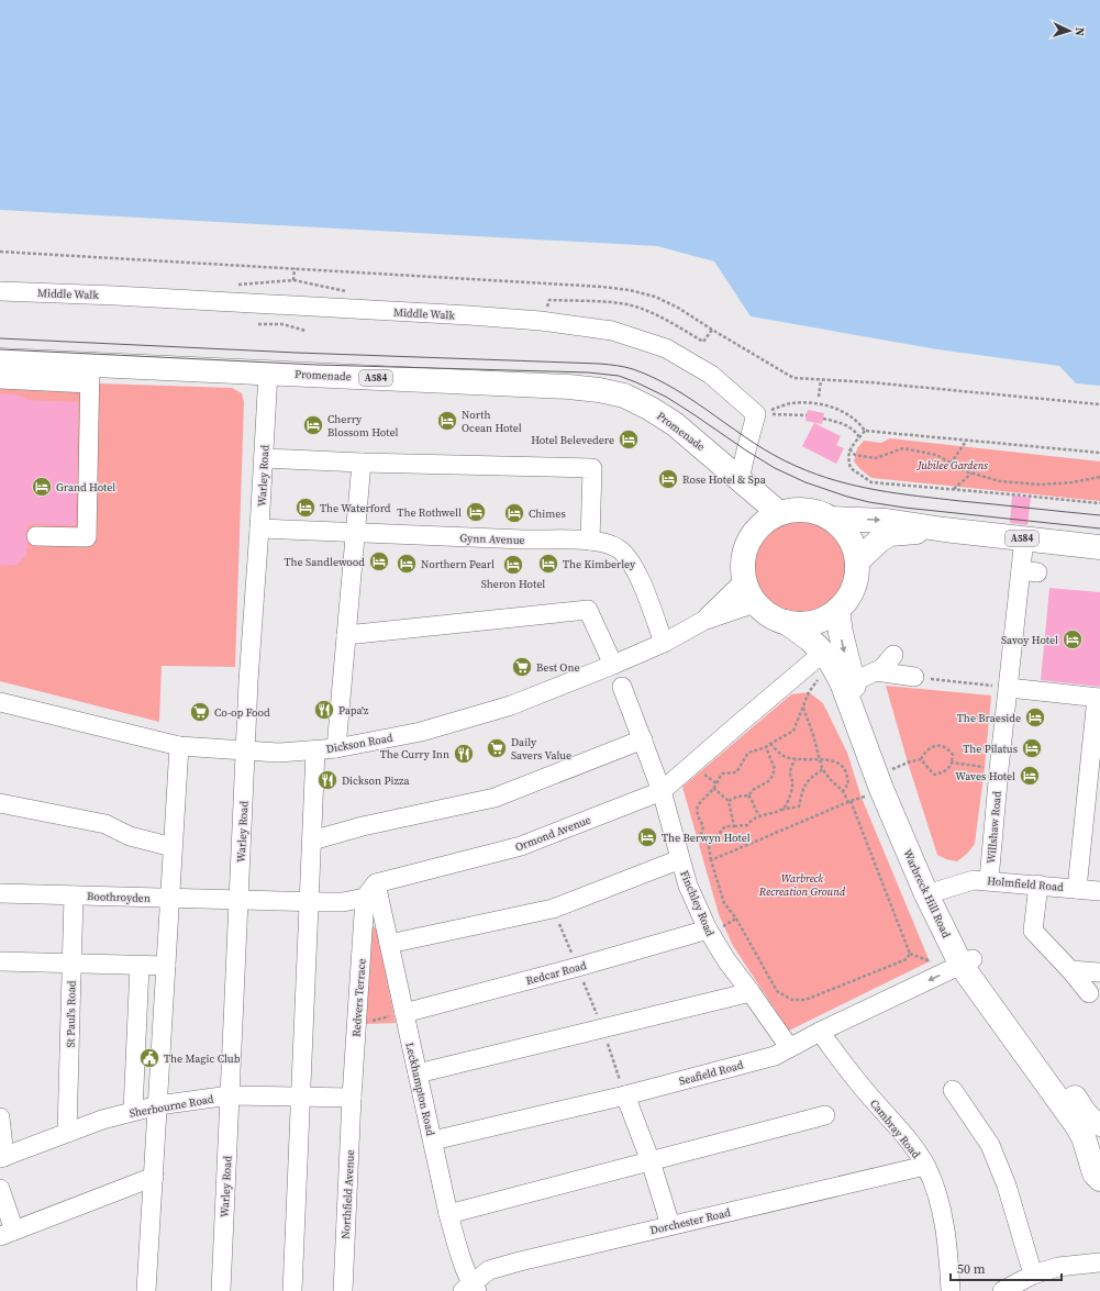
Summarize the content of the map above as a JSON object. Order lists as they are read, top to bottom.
{
  "streets": {
    "main road": ["Promenade", "A584", "Warbreck Hill Road"],
    "street": [
      "Middle Walk",
      "Warley Road",
      "Gynn Avenue",
      "Dickson Road",
      "Willshaw Road",
      "Ormond Avenue",
      "Holmfield Road",
      "Boothroyden",
      "Finchley Road",
      "Redcar Road",
      "Redvers Terrace",
      "St Paul's Road",
      "Seafield Road",
      "Leckhampton Road",
      "Sherbourne Road",
      "Cambray Road",
      "Northfield Avenue",
      "Dorchester Road"
    ]
  },
  "crossings": [
    ["Promenade", "A584"],
    ["Promenade", "Warley Road"],
    ["Promenade", "Dickson Road"],
    ["Promenade", "Warbreck Hill Road"],
    ["A584", "Dickson Road"],
    ["A584", "Willshaw Road"],
    ["A584", "Warbreck Hill Road"],
    ["Warley Road", "Gynn Avenue"],
    ["Warley Road", "Dickson Road"],
    ["Warley Road", "Ormond Avenue"],
    ["Warley Road", "Boothroyden"],
    ["Warley Road", "Sherbourne Road"],
    ["Gynn Avenue", "Dickson Road"],
    ["Dickson Road", "Warbreck Hill Road"],
    ["Willshaw Road", "Holmfield Road"],
    ["Ormond Avenue", "Warbreck Hill Road"],
    ["Ormond Avenue", "Boothroyden"],
    ["Ormond Avenue", "Finchley Road"],
    ["Ormond Avenue", "Redvers Terrace"],
    ["Ormond Avenue", "Leckhampton Road"],
    ["Holmfield Road", "Warbreck Hill Road"],
    ["Warbreck Hill Road", "Seafield Road"],
    ["Boothroyden", "St Paul's Road"],
    ["Finchley Road", "Redcar Road"],
    ["Finchley Road", "Seafield Road"],
    ["Redcar Road", "Leckhampton Road"],
    ["Redvers Terrace", "Leckhampton Road"],
    ["Redvers Terrace", "Sherbourne Road"],
    ["Redvers Terrace", "Northfield Avenue"],
    ["St Paul's Road", "Sherbourne Road"],
    ["Seafield Road", "Leckhampton Road"],
    ["Seafield Road", "Cambray Road"],
    ["Leckhampton Road", "Dorchester Road"],
    ["Sherbourne Road", "Northfield Avenue"],
    ["Cambray Road", "Dorchester Road"]
  ],
  "parks": ["Jubilee Gardens", "Warbreck Recreation Ground"],
  "places": {
    "hotel": [
      "North Ocean Hotel",
      "Cherry Blossom Hotel",
      "Hotel Belevedere",
      "Rose Hotel & Spa",
      "Grand Hotel",
      "The Waterford",
      "The Rothwell",
      "Chimes",
      "The Sandlewood",
      "Northern Pearl",
      "The Kimberley",
      "Sheron Hotel",
      "Savoy Hotel",
      "The Braeside",
      "The Pilatus",
      "Waves Hotel",
      "The Berwyn Hotel"
    ],
    "supermarket": ["Best One", "Co-op Food", "Daily Savers Value"],
    "restaurant": ["Papa'z", "The Curry Inn", "Dickson Pizza"],
    "public building": ["The Magic Club"]
  },
  "scale_bar": "50 m",
  "north": "right"
}
